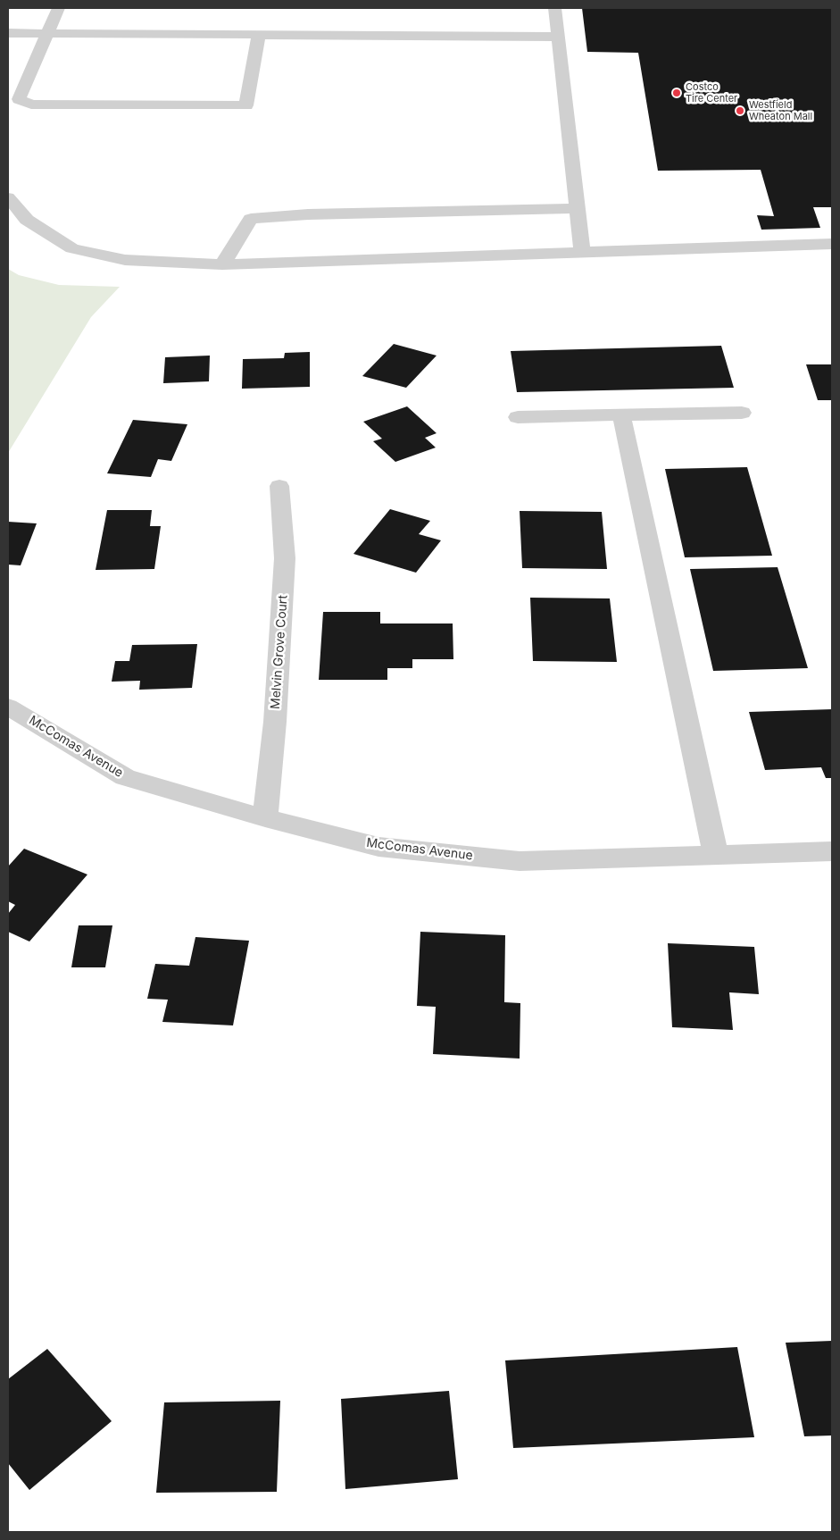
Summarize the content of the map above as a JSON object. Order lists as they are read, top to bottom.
{
  "streets": {
    "street": ["Melvin Grove Court", "McComas Avenue"]
  },
  "crossings": [
    ["Melvin Grove Court", "McComas Avenue"]
  ],
  "places": ["Costco Tire Center", "Westfield Wheaton Mall"]
}
